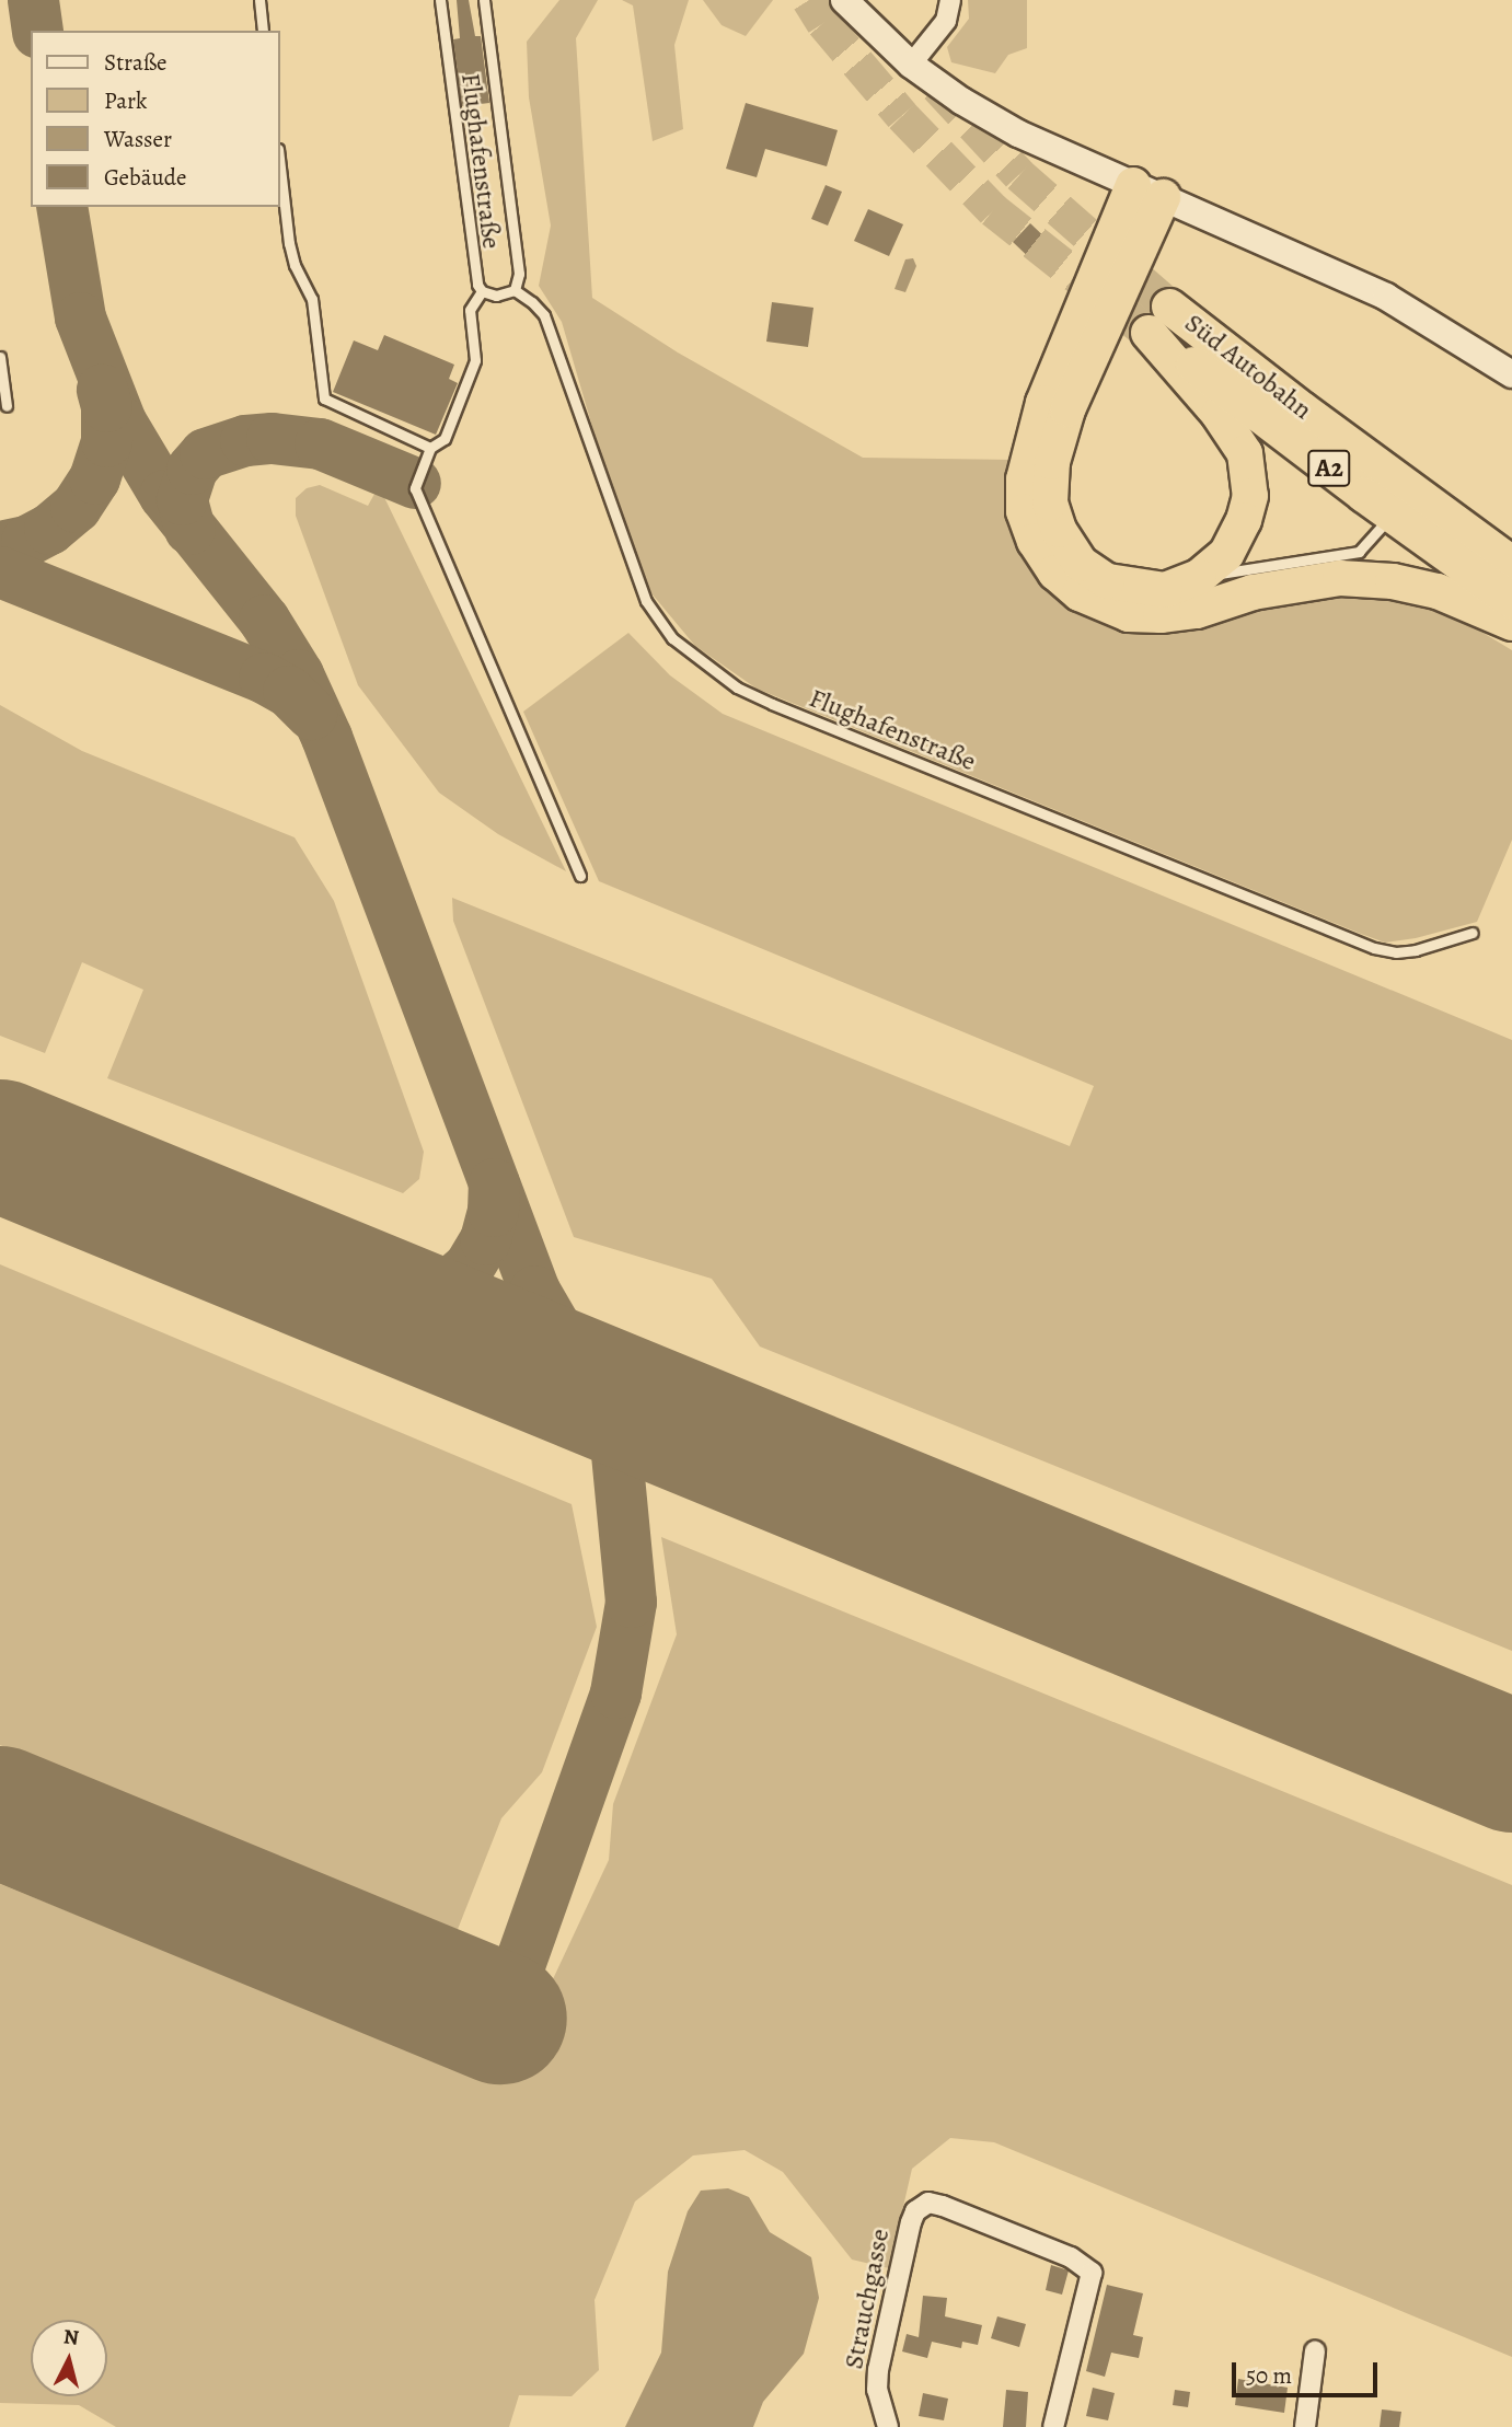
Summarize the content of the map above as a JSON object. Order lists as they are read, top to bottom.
{
  "streets": {
    "highway": ["Süd Autobahn", "A2"],
    "street": ["Strauchgasse"],
    "lane": ["Flughafenstraße"]
  },
  "legend": [
    "Straße",
    "Park",
    "Wasser",
    "Gebäude"
  ],
  "scale_bar": "50 m",
  "north": "top"
}
